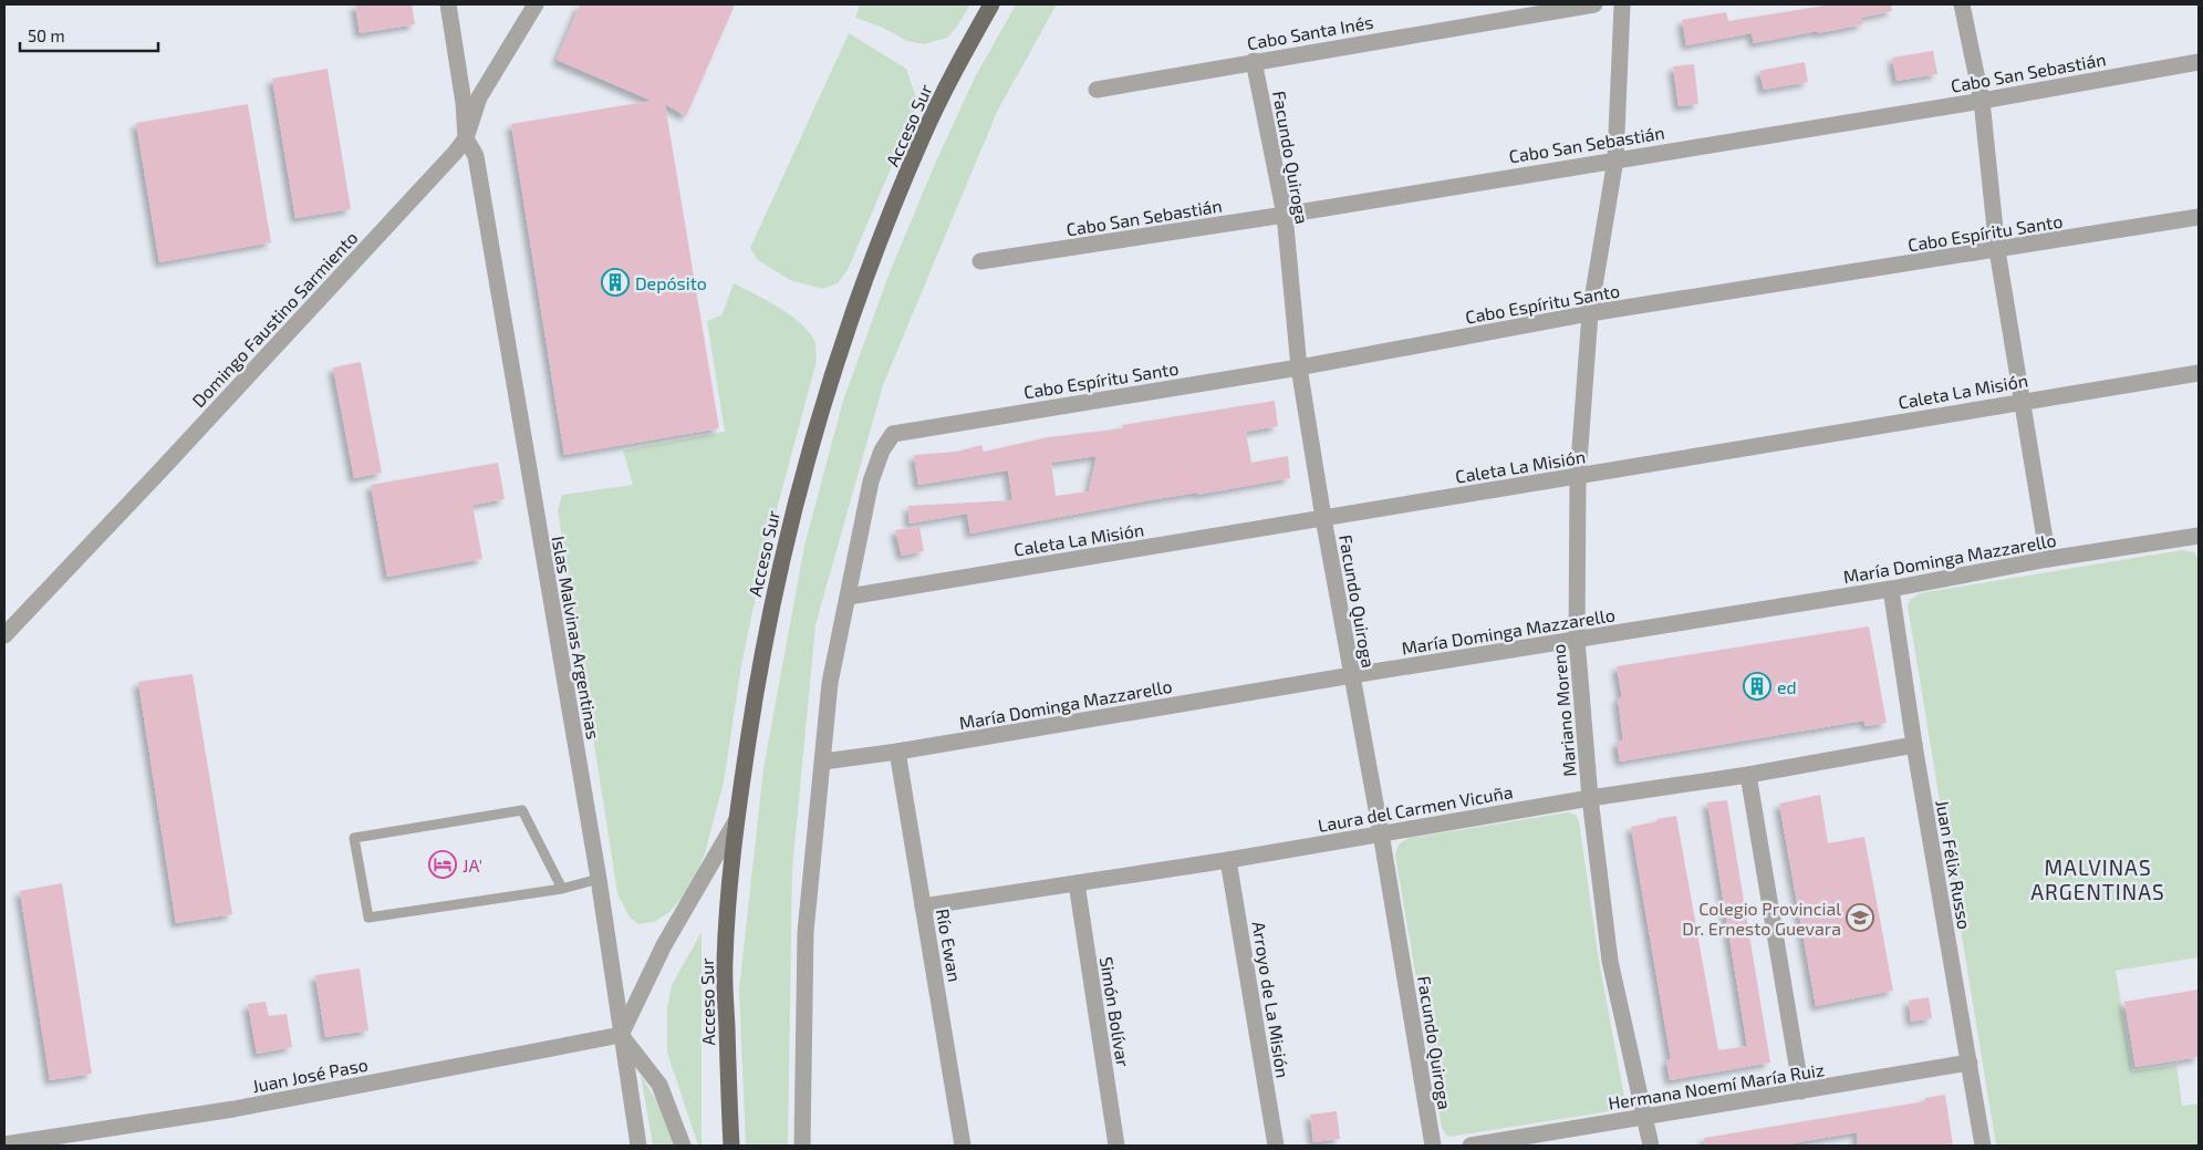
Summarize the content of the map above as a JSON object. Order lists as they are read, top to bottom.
{
  "streets": {
    "main road": ["Acceso Sur"],
    "street": [
      "Cabo Santa Inés",
      "Cabo San Sebastián",
      "Facundo Quiroga",
      "Cabo Espíritu Santo",
      "Domingo Faustino Sarmiento",
      "Caleta La Misión",
      "María Dominga Mazzarello",
      "Islas Malvinas Argentinas",
      "Mariano Moreno",
      "Laura del Carmen Vicuña",
      "Juan Félix Russo",
      "Río Ewan",
      "Arroyo de La Misión",
      "Simón Bolívar",
      "Juan José Paso",
      "Hermana Noemí María Ruiz"
    ]
  },
  "crossings": [
    ["Cabo Santa Inés", "Facundo Quiroga"],
    ["Cabo San Sebastián", "Facundo Quiroga"],
    ["Cabo San Sebastián", "Mariano Moreno"],
    ["Facundo Quiroga", "Cabo Espíritu Santo"],
    ["Facundo Quiroga", "Caleta La Misión"],
    ["Facundo Quiroga", "María Dominga Mazzarello"],
    ["Facundo Quiroga", "Laura del Carmen Vicuña"],
    ["Cabo Espíritu Santo", "Caleta La Misión"],
    ["Cabo Espíritu Santo", "Mariano Moreno"],
    ["Domingo Faustino Sarmiento", "Islas Malvinas Argentinas"],
    ["Caleta La Misión", "Mariano Moreno"],
    ["María Dominga Mazzarello", "Mariano Moreno"],
    ["María Dominga Mazzarello", "Juan Félix Russo"],
    ["María Dominga Mazzarello", "Río Ewan"],
    ["Islas Malvinas Argentinas", "Juan José Paso"],
    ["Mariano Moreno", "Laura del Carmen Vicuña"],
    ["Mariano Moreno", "Hermana Noemí María Ruiz"],
    ["Laura del Carmen Vicuña", "Juan Félix Russo"],
    ["Laura del Carmen Vicuña", "Río Ewan"],
    ["Laura del Carmen Vicuña", "Arroyo de La Misión"],
    ["Laura del Carmen Vicuña", "Simón Bolívar"],
    ["Juan Félix Russo", "Hermana Noemí María Ruiz"]
  ],
  "districts": ["MALVINAS ARGENTINAS"],
  "places": {
    "building": ["Depósito", "ed"],
    "hotel": ["JA'"],
    "school or university": ["Colegio Provincial Dr. Ernesto Guevara"]
  },
  "scale_bar": "50 m"
}
